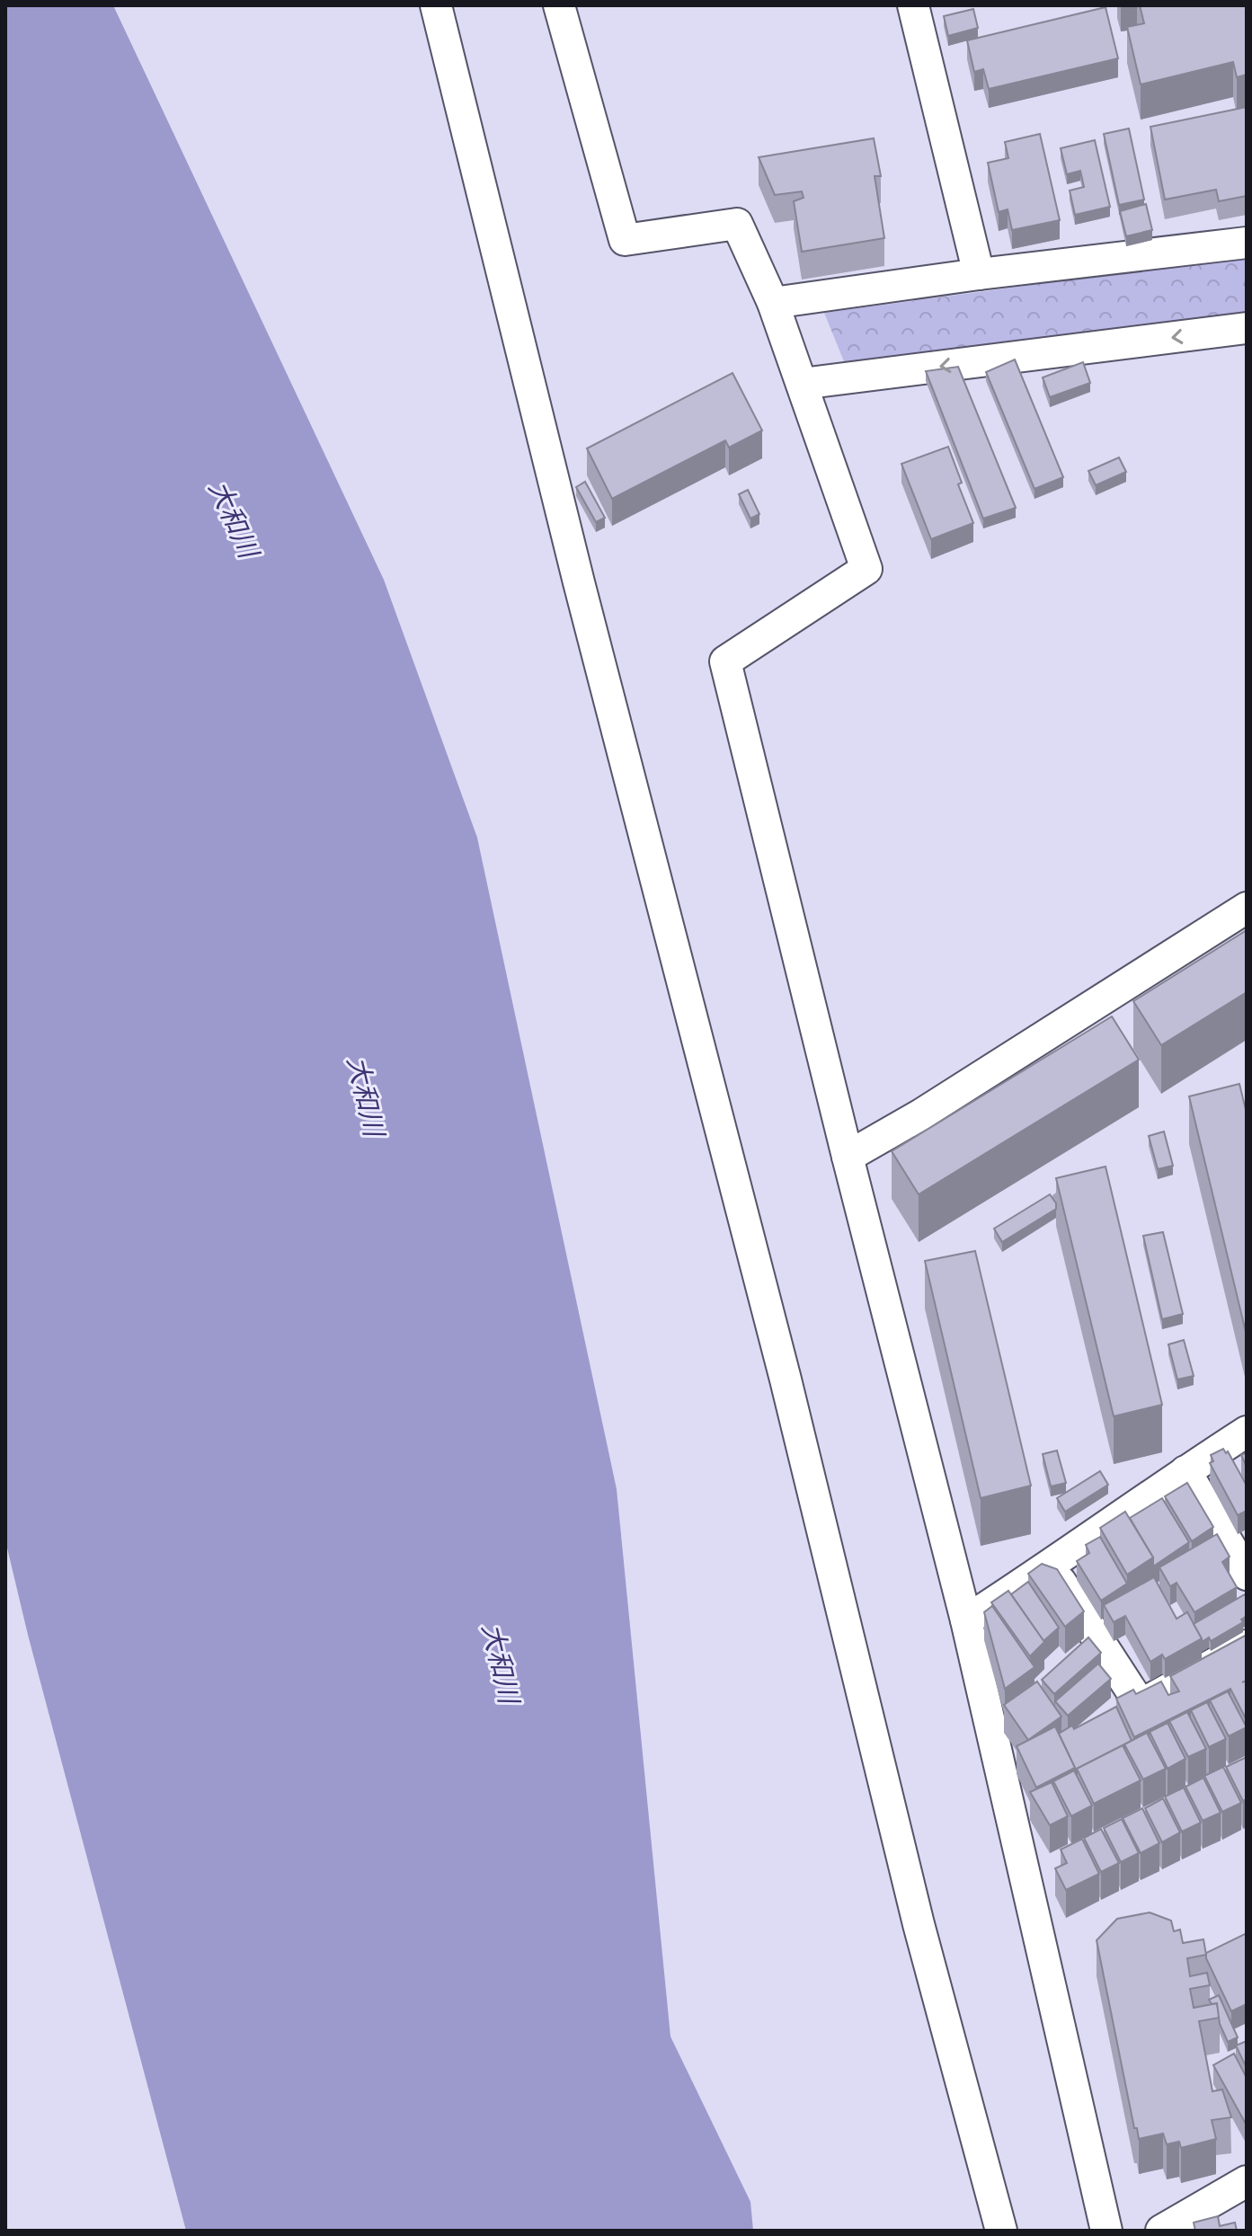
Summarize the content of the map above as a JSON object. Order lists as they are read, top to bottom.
{
  "water": ["大和川"]
}
